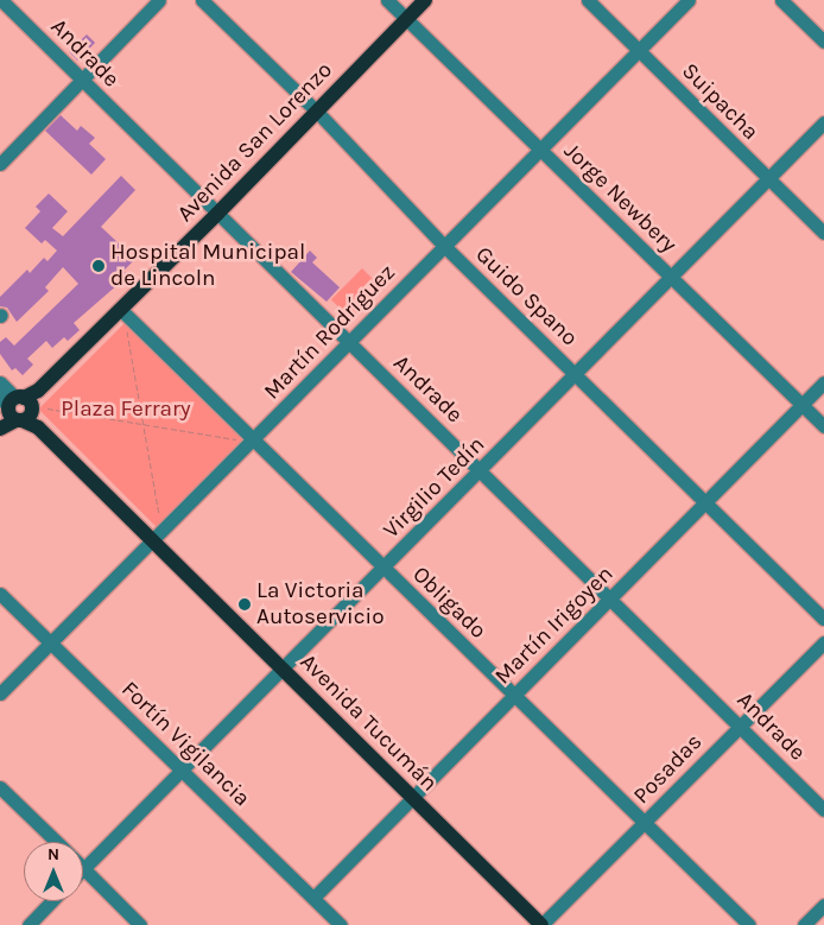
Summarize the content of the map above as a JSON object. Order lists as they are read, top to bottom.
{
  "streets": {
    "main road": ["Avenida San Lorenzo", "Avenida Tucumán"],
    "street": [
      "Andrade",
      "Suipacha",
      "Jorge Newbery",
      "Guido Spano",
      "Martín Rodríguez",
      "Virgilio Tedín",
      "Obligado",
      "Martín Irigoyen",
      "Fortín Vigilancia",
      "Posadas"
    ]
  },
  "crossings": [
    ["Andrade", "Avenida San Lorenzo"],
    ["Andrade", "Martín Rodríguez"],
    ["Andrade", "Virgilio Tedín"],
    ["Andrade", "Martín Irigoyen"],
    ["Andrade", "Posadas"],
    ["Suipacha", "Martín Rodríguez"],
    ["Suipacha", "Virgilio Tedín"],
    ["Avenida San Lorenzo", "Jorge Newbery"],
    ["Avenida San Lorenzo", "Guido Spano"],
    ["Avenida San Lorenzo", "Obligado"],
    ["Avenida San Lorenzo", "Avenida Tucumán"],
    ["Jorge Newbery", "Martín Rodríguez"],
    ["Jorge Newbery", "Virgilio Tedín"],
    ["Jorge Newbery", "Martín Irigoyen"],
    ["Guido Spano", "Martín Rodríguez"],
    ["Guido Spano", "Virgilio Tedín"],
    ["Guido Spano", "Martín Irigoyen"],
    ["Martín Rodríguez", "Obligado"],
    ["Martín Rodríguez", "Avenida Tucumán"],
    ["Martín Rodríguez", "Fortín Vigilancia"],
    ["Virgilio Tedín", "Obligado"],
    ["Virgilio Tedín", "Avenida Tucumán"],
    ["Virgilio Tedín", "Fortín Vigilancia"],
    ["Obligado", "Martín Irigoyen"],
    ["Obligado", "Posadas"],
    ["Martín Irigoyen", "Avenida Tucumán"],
    ["Martín Irigoyen", "Fortín Vigilancia"],
    ["Avenida Tucumán", "Posadas"]
  ],
  "parks": ["Plaza Ferrary"],
  "places": ["Hospital Municipal de Lincoln", "La Victoria Autoservicio"],
  "north": "top"
}
